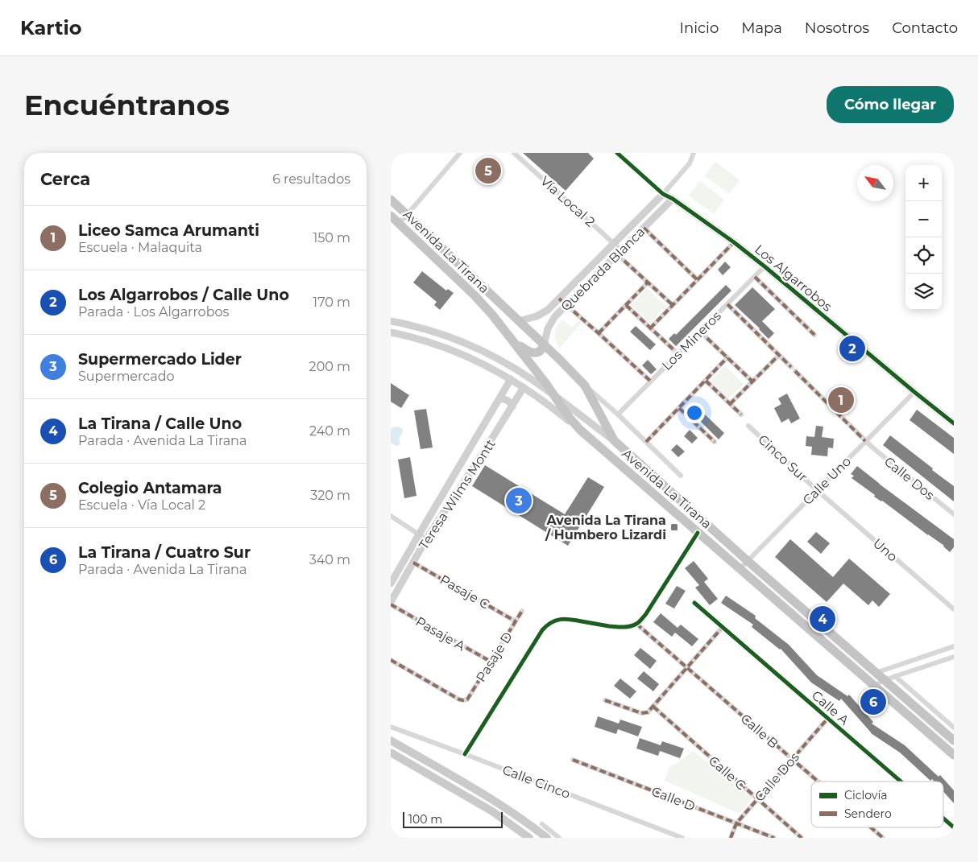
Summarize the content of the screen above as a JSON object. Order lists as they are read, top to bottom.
{
  "streets": {
    "highway": ["Avenida La Tirana"],
    "street": [
      "Vía Local 2",
      "Quebrada Blanca",
      "Los Algarrobos",
      "Los Mineros",
      "Cinco Sur",
      "Calle Dos",
      "Calle Uno",
      "Teresa Wilms Montt",
      "Uno",
      "Pasaje C",
      "Pasaje A",
      "Pasaje D",
      "Calle A",
      "Calle B",
      "Calle C",
      "Calle Cinco",
      "Calle D"
    ]
  },
  "crossings": [
    ["Vía Local 2", "Quebrada Blanca"],
    ["Avenida La Tirana", "Quebrada Blanca"],
    ["Avenida La Tirana", "Los Mineros"],
    ["Avenida La Tirana", "Calle Uno"],
    ["Quebrada Blanca", "Los Algarrobos"],
    ["Los Algarrobos", "Los Mineros"],
    ["Los Algarrobos", "Calle Uno"],
    ["Los Mineros", "Calle Dos"],
    ["Cinco Sur", "Calle Uno"],
    ["Cinco Sur", "Uno"],
    ["Calle Dos", "Calle Uno"],
    ["Calle Dos", "Calle A"],
    ["Calle Dos", "Calle B"],
    ["Calle Dos", "Calle C"],
    ["Calle Dos", "Calle D"],
    ["Calle Uno", "Uno"],
    ["Teresa Wilms Montt", "Pasaje C"],
    ["Teresa Wilms Montt", "Pasaje A"],
    ["Pasaje C", "Pasaje D"],
    ["Pasaje A", "Pasaje D"]
  ],
  "places": {
    "transit": ["Avenida La Tirana / Humbero Lizardi"]
  },
  "legend": ["Ciclovía", "Sendero"],
  "scale_bar": "100 m",
  "north": "top left",
  "page": {
    "header": "Kartio",
    "nav": [
      "Inicio",
      "Mapa",
      "Nosotros",
      "Contacto"
    ],
    "buttons": "Cómo llegar",
    "title": "Encuéntranos",
    "heading": ["Cerca", "6 resultados"],
    "pins": [
      "5",
      "2",
      "1",
      "3",
      "4",
      "6"
    ],
    "map_buttons": ["+", "−"],
    "list": [
      {
        "mark": "1",
        "name": "Liceo Samca Arumanti",
        "note": "Escuela · Malaquita",
        "value": "150 m"
      },
      {
        "mark": "2",
        "name": "Los Algarrobos / Calle Uno",
        "note": "Parada · Los Algarrobos",
        "value": "170 m"
      },
      {
        "mark": "3",
        "name": "Supermercado Lider",
        "note": "Supermercado",
        "value": "200 m"
      },
      {
        "mark": "4",
        "name": "La Tirana / Calle Uno",
        "note": "Parada · Avenida La Tirana",
        "value": "240 m"
      },
      {
        "mark": "5",
        "name": "Colegio Antamara",
        "note": "Escuela · Vía Local 2",
        "value": "320 m"
      },
      {
        "mark": "6",
        "name": "La Tirana / Cuatro Sur",
        "note": "Parada · Avenida La Tirana",
        "value": "340 m"
      }
    ],
    "scale": "100 m"
  }
}
